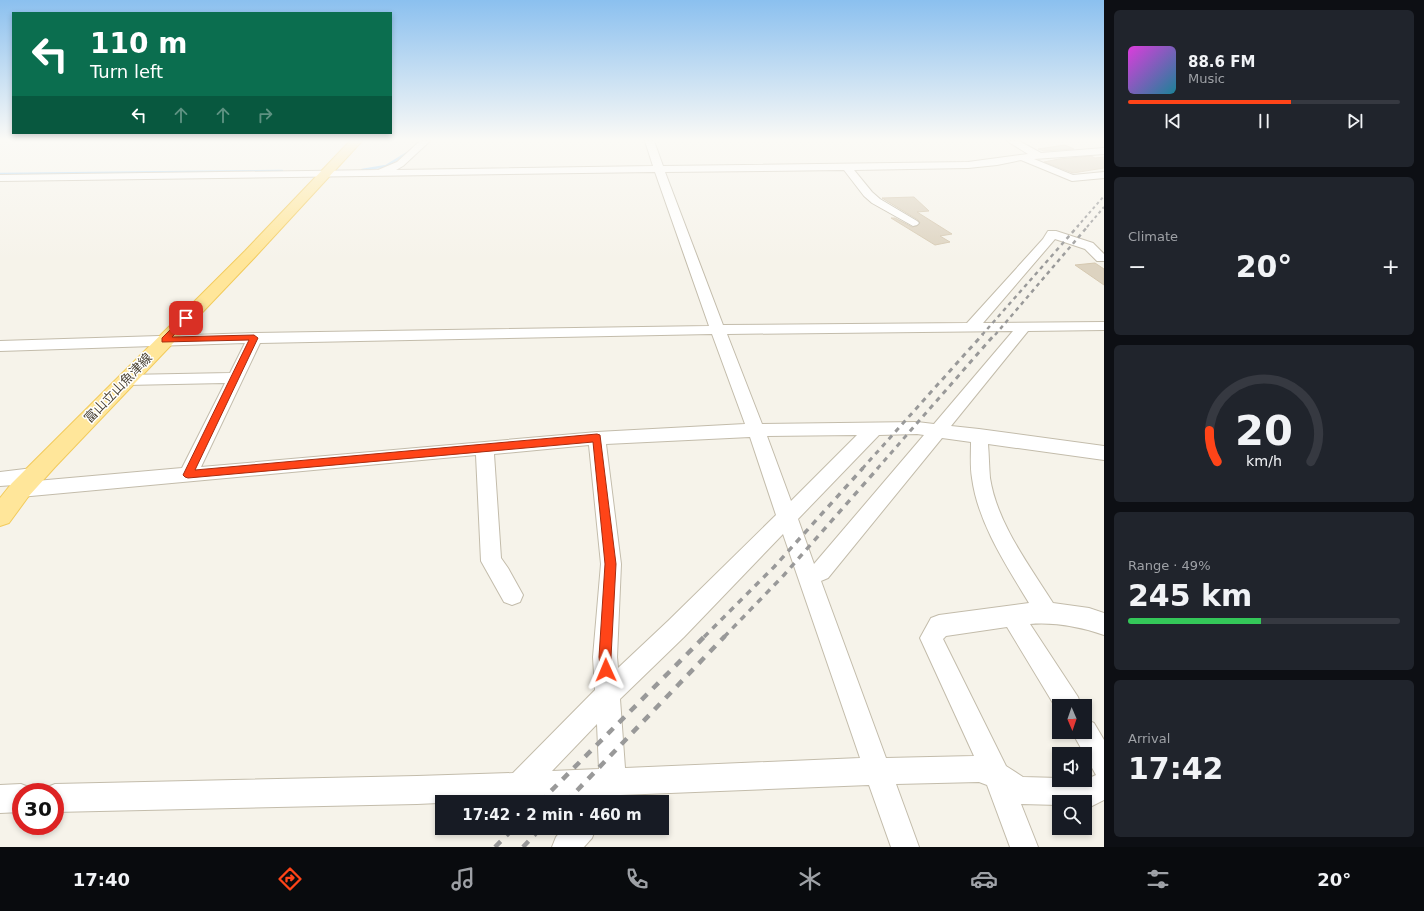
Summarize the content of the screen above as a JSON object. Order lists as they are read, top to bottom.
{
  "streets": {
    "main road": ["富山立山魚津線"]
  },
  "north": "bottom",
  "page": {
    "turn": ["110 m", "Turn left"],
    "song": ["88.6 FM", "Music"],
    "tile": [
      "Climate",
      ["Range · 49%", "245 km"],
      ["Arrival", "17:42"]
    ],
    "heat": ["−", "20°", "+"],
    "limit": "30",
    "trip": "17:42 · 2 min · 460 m",
    "tabs": ["17:40", "20°"],
    "gauge": ["20", "km/h"]
  }
}
